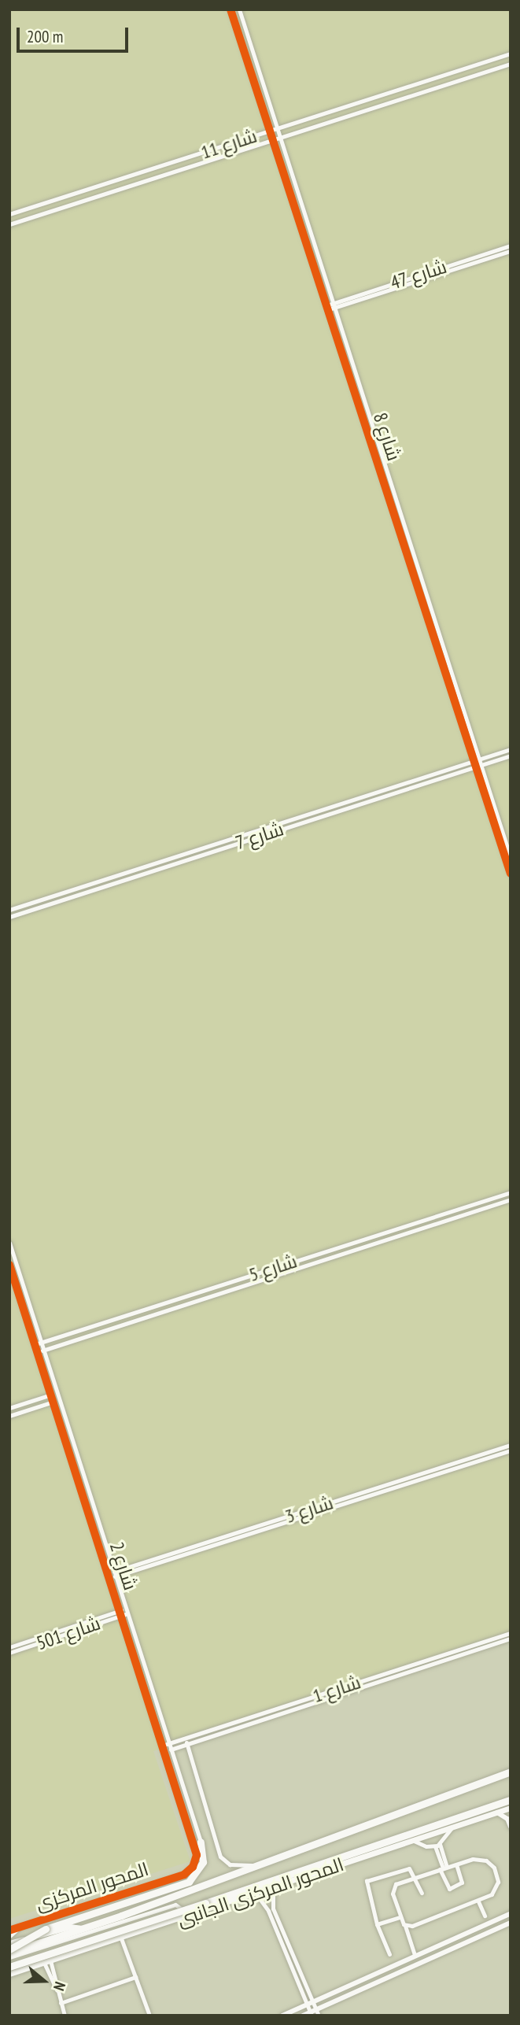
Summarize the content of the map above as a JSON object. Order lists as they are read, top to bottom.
{
  "streets": {
    "highway": ["المحور المركزى"],
    "main road": ["المحور المركزى الجانبى"],
    "street": [
      "شارع 11",
      "شارع 47",
      "شارع 8",
      "شارع 7",
      "شارع 5",
      "شارع 3",
      "شارع 2",
      "شارع 501",
      "شارع 1"
    ]
  },
  "crossings": [
    ["شارع 11", "شارع 8"],
    ["شارع 47", "شارع 8"],
    ["شارع 8", "شارع 7"],
    ["شارع 5", "شارع 2"],
    ["شارع 3", "شارع 2"],
    ["شارع 2", "شارع 501"],
    ["شارع 2", "شارع 1"],
    ["شارع 2", "المحور المركزى"]
  ],
  "scale_bar": "200 m",
  "north": "right"
}
